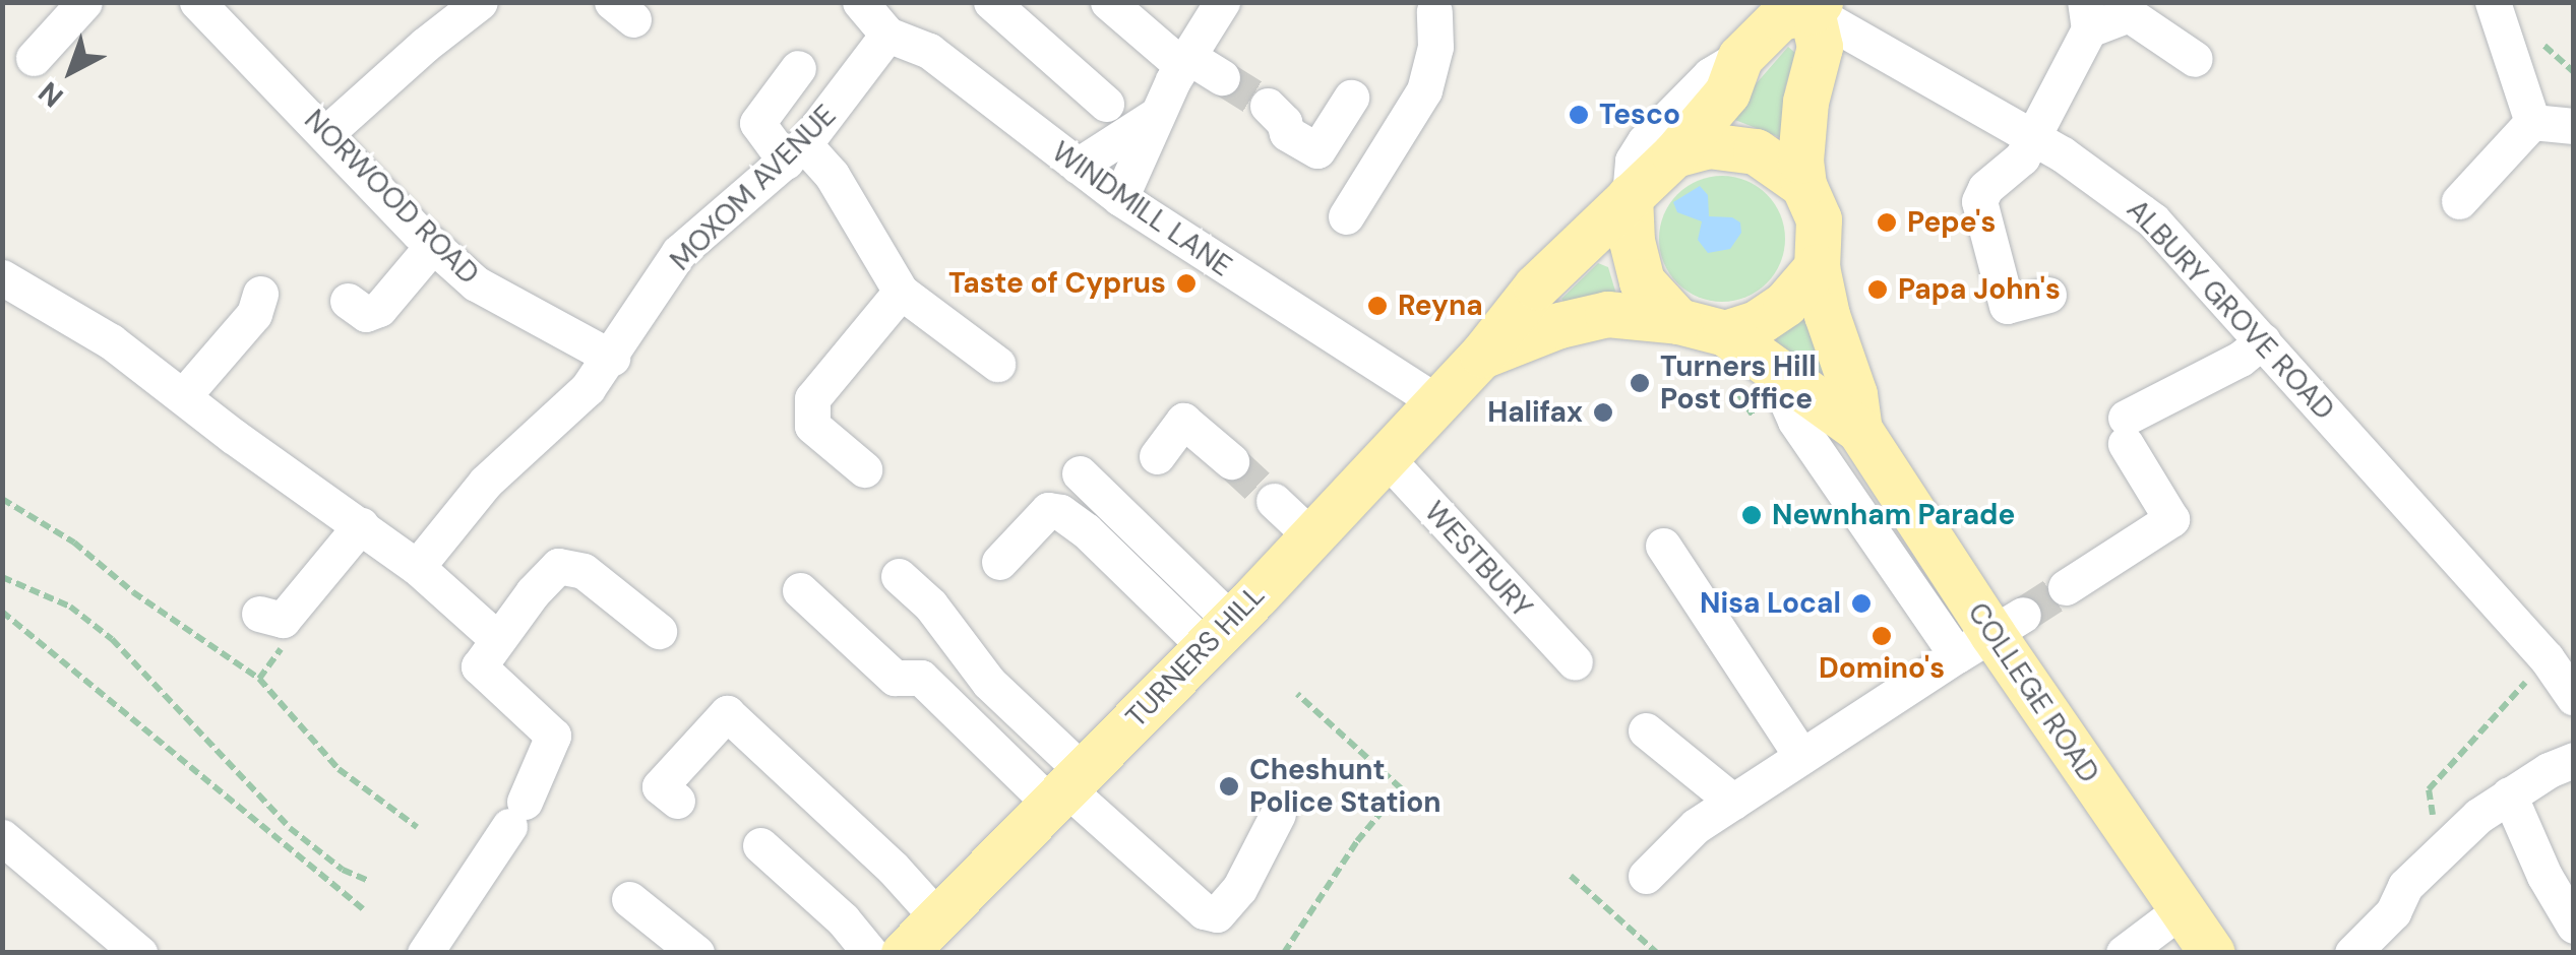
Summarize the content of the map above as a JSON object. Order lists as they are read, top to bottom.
{
  "streets": {
    "main road": ["TURNERS HILL", "COLLEGE ROAD"],
    "street": [
      "MOXOM AVENUE",
      "NORWOOD ROAD",
      "WINDMILL LANE",
      "ALBURY GROVE ROAD",
      "WESTBURY"
    ]
  },
  "crossings": [
    ["MOXOM AVENUE", "NORWOOD ROAD"],
    ["MOXOM AVENUE", "WINDMILL LANE"],
    ["WINDMILL LANE", "TURNERS HILL"],
    ["WESTBURY", "TURNERS HILL"],
    ["TURNERS HILL", "COLLEGE ROAD"]
  ],
  "places": [
    "Tesco",
    "Pepe's",
    "Taste of Cyprus",
    "Papa John's",
    "Reyna",
    "Turners Hill Post Office",
    "Halifax",
    "Newnham Parade",
    "Nisa Local",
    "Domino's",
    "Cheshunt Police Station"
  ],
  "north": "bottom left"
}
